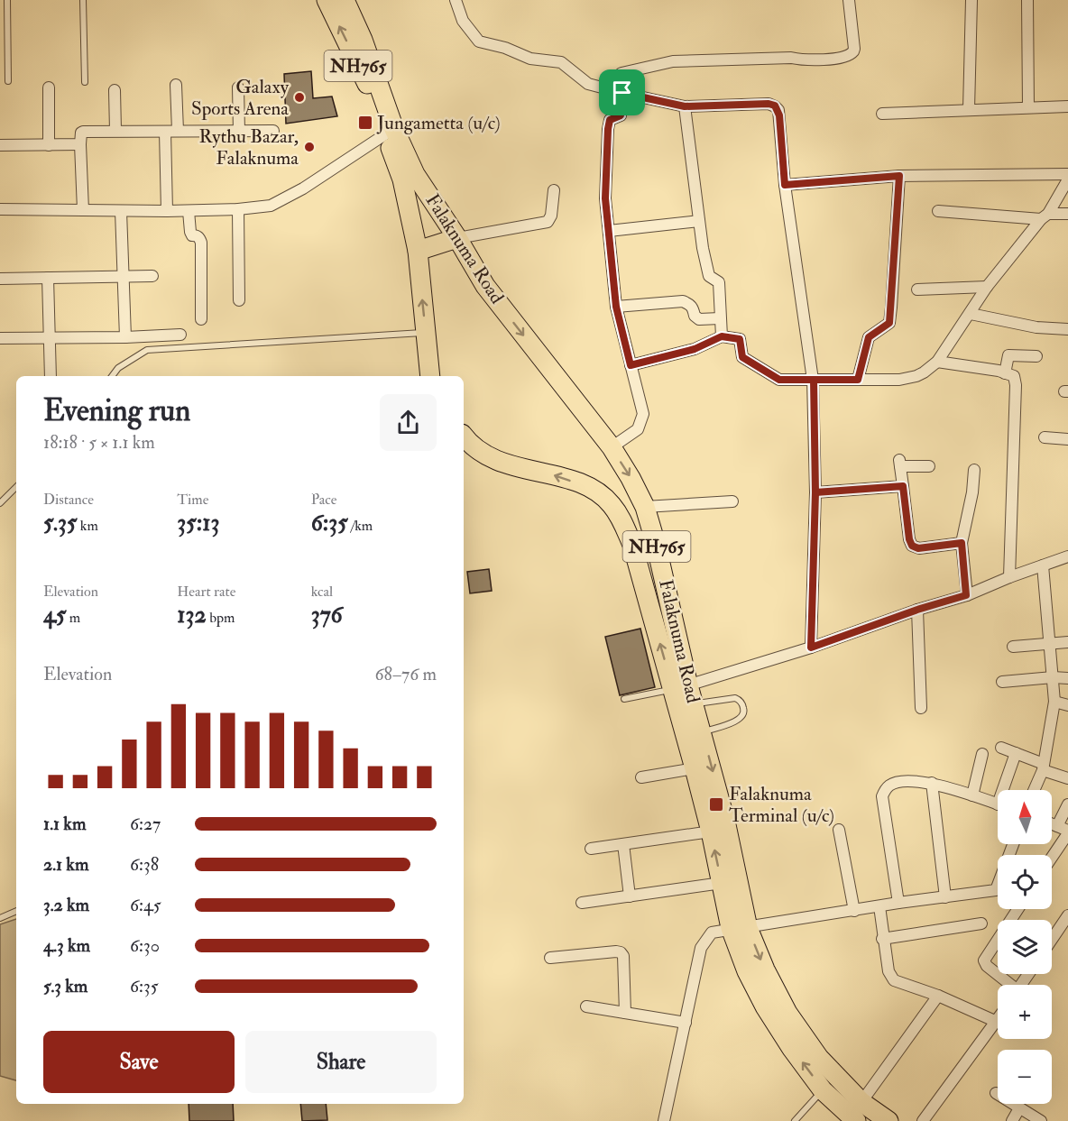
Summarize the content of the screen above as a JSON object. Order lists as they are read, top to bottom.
{
  "streets": {
    "highway": ["NH765", "Falaknuma Road"]
  },
  "places": {
    "other": ["Galaxy Sports Arena", "Rythu Bazar, Falaknuma"],
    "transit": ["Jungametta (u/c)", "Falaknuma Terminal (u/c)"]
  },
  "north": "top",
  "page": {
    "heading": ["Evening run", "18:18 · 5 × 1.1 km"],
    "stats": [
      ["Distance", "5.35 km"],
      ["Time", "35:13"],
      ["Pace", "6:35 /km"],
      ["Elevation", "45 m"],
      ["Heart rate", "132 bpm"],
      ["kcal", "376"]
    ],
    "chart": ["Elevation", "68–76 m"],
    "map_buttons": ["+", "−"],
    "list": [
      {
        "name": "1.1 km",
        "note": "6:27"
      },
      {
        "name": "2.1 km",
        "note": "6:38"
      },
      {
        "name": "3.2 km",
        "note": "6:45"
      },
      {
        "name": "4.3 km",
        "note": "6:30"
      },
      {
        "name": "5.3 km",
        "note": "6:35"
      }
    ],
    "buttons": ["Save", "Share"]
  }
}
